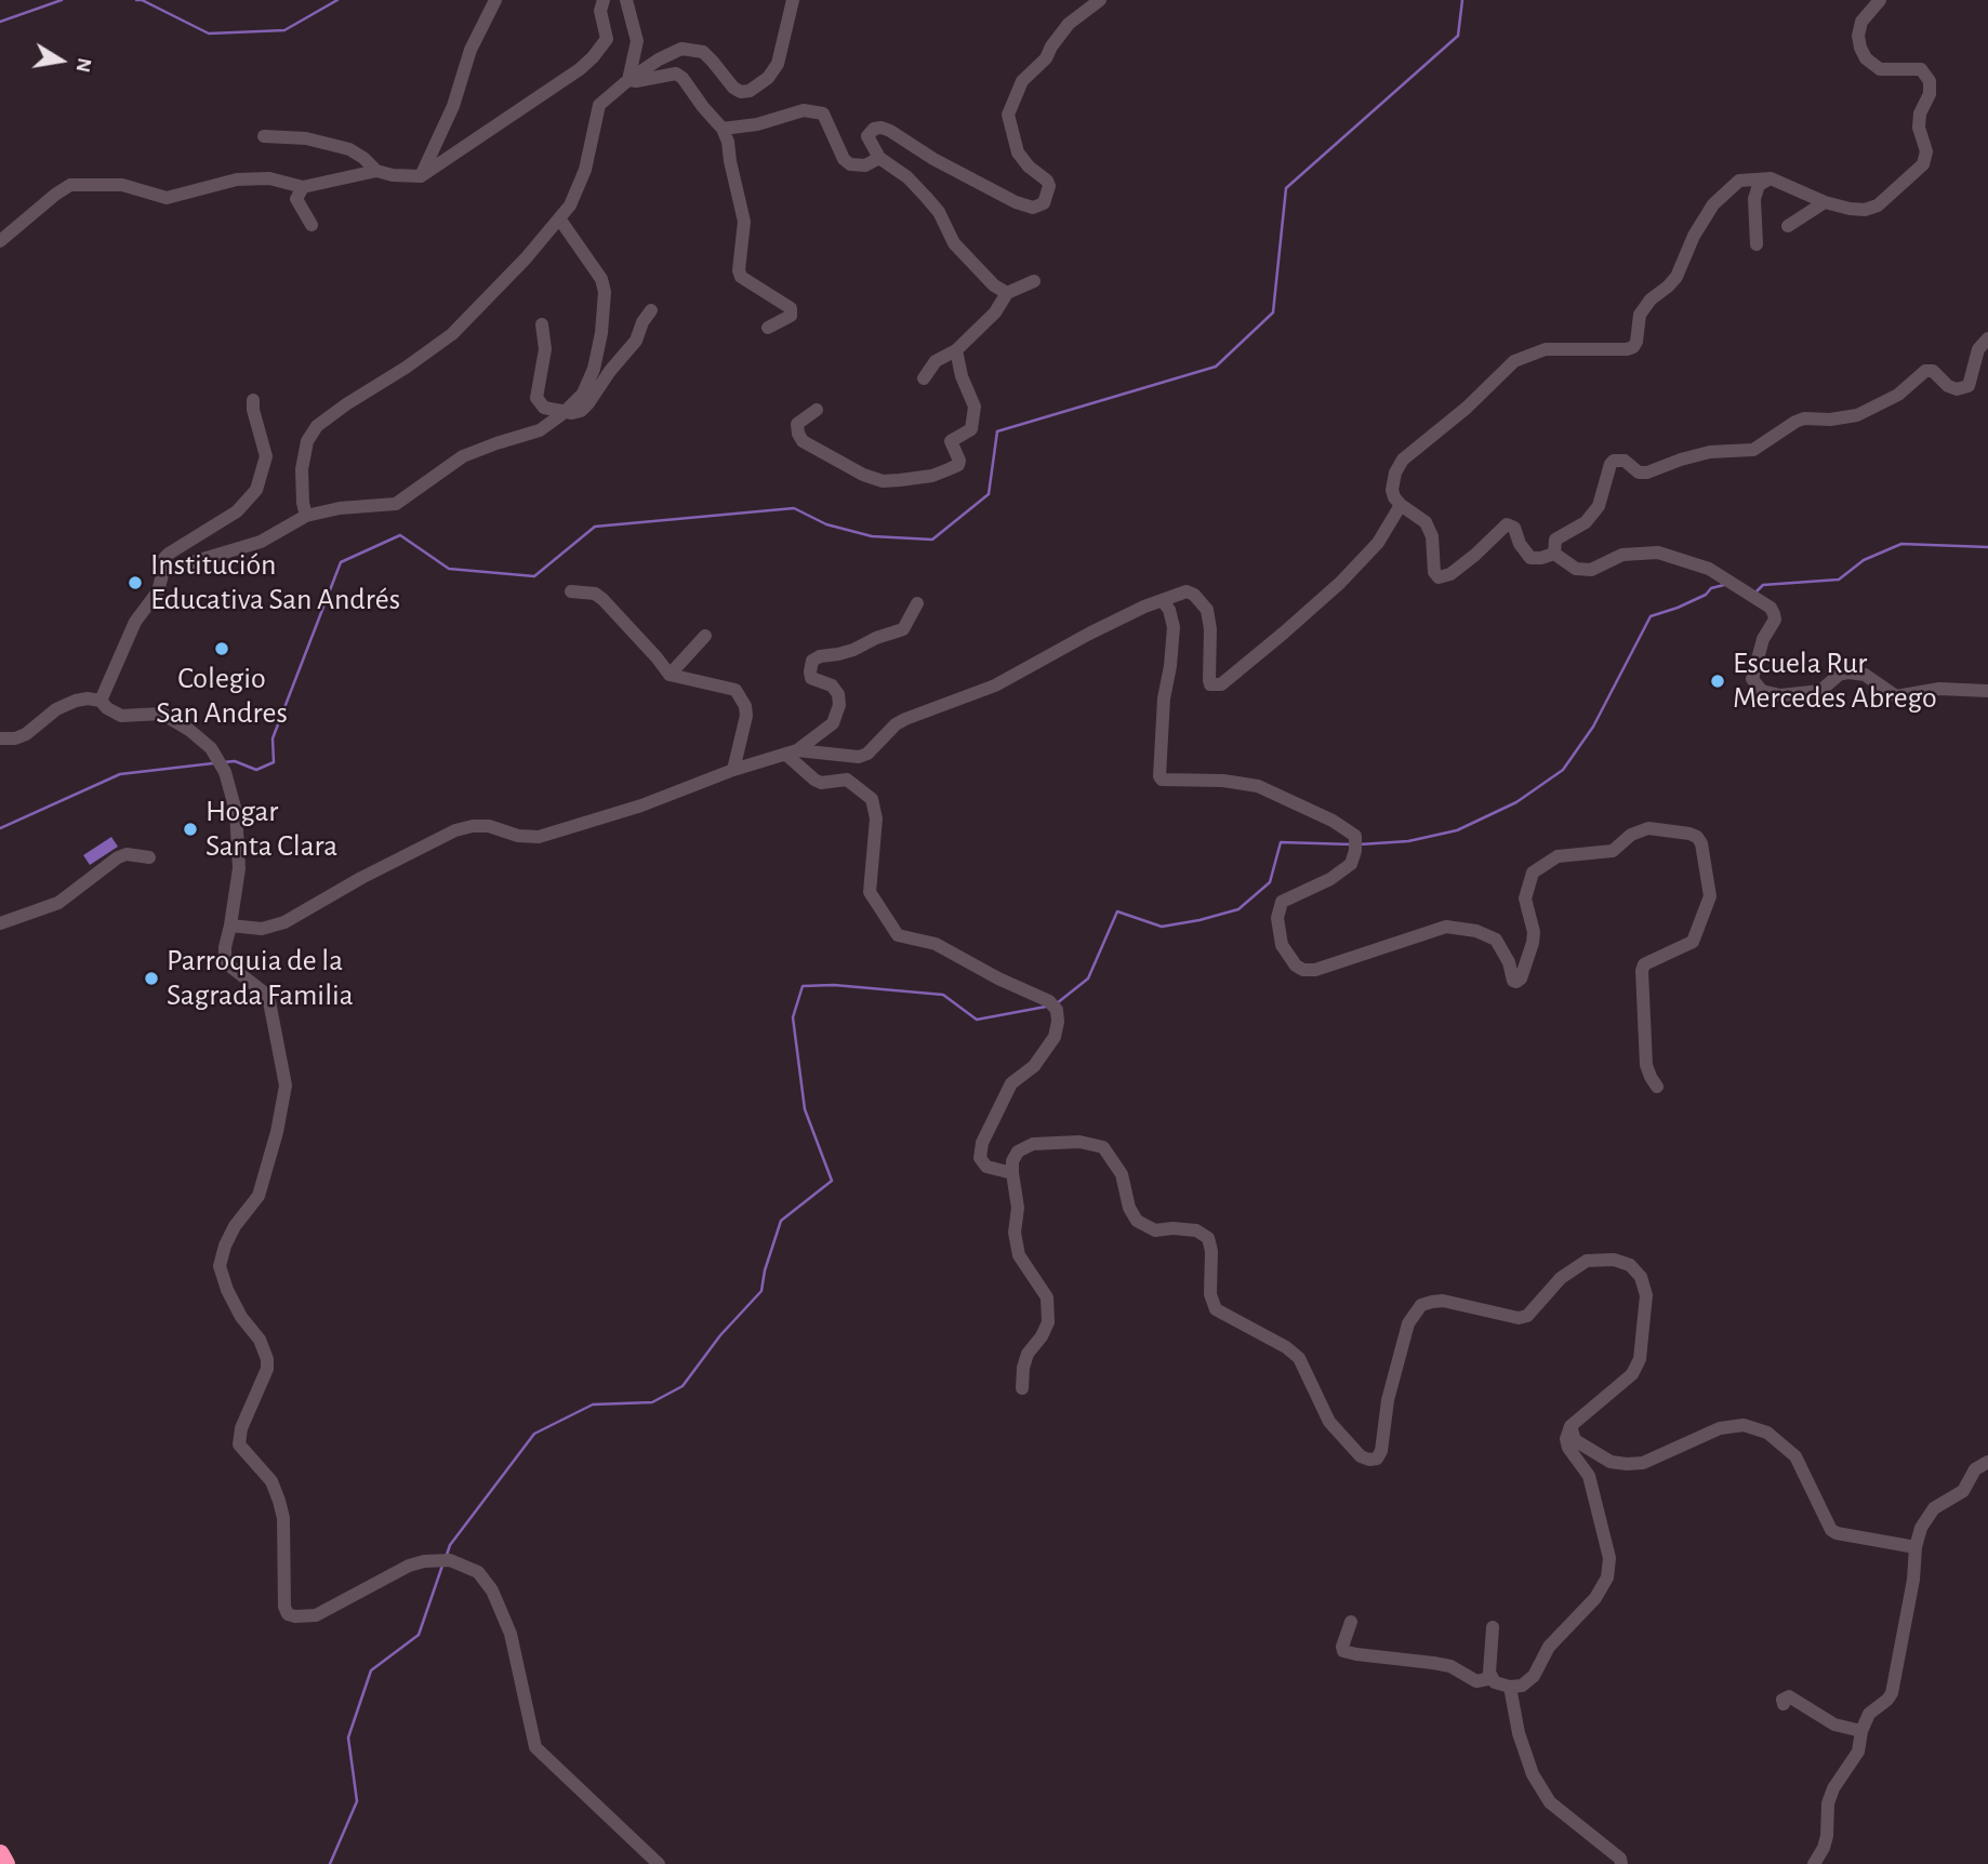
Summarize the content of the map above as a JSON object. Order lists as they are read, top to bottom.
{
  "places": [
    "Institución Educativa San Andrés",
    "Colegio San Andres",
    "Escuela Rur Mercedes Abrego",
    "Hogar Santa Clara",
    "Parroquia de la Sagrada Familia"
  ],
  "north": "right"
}
